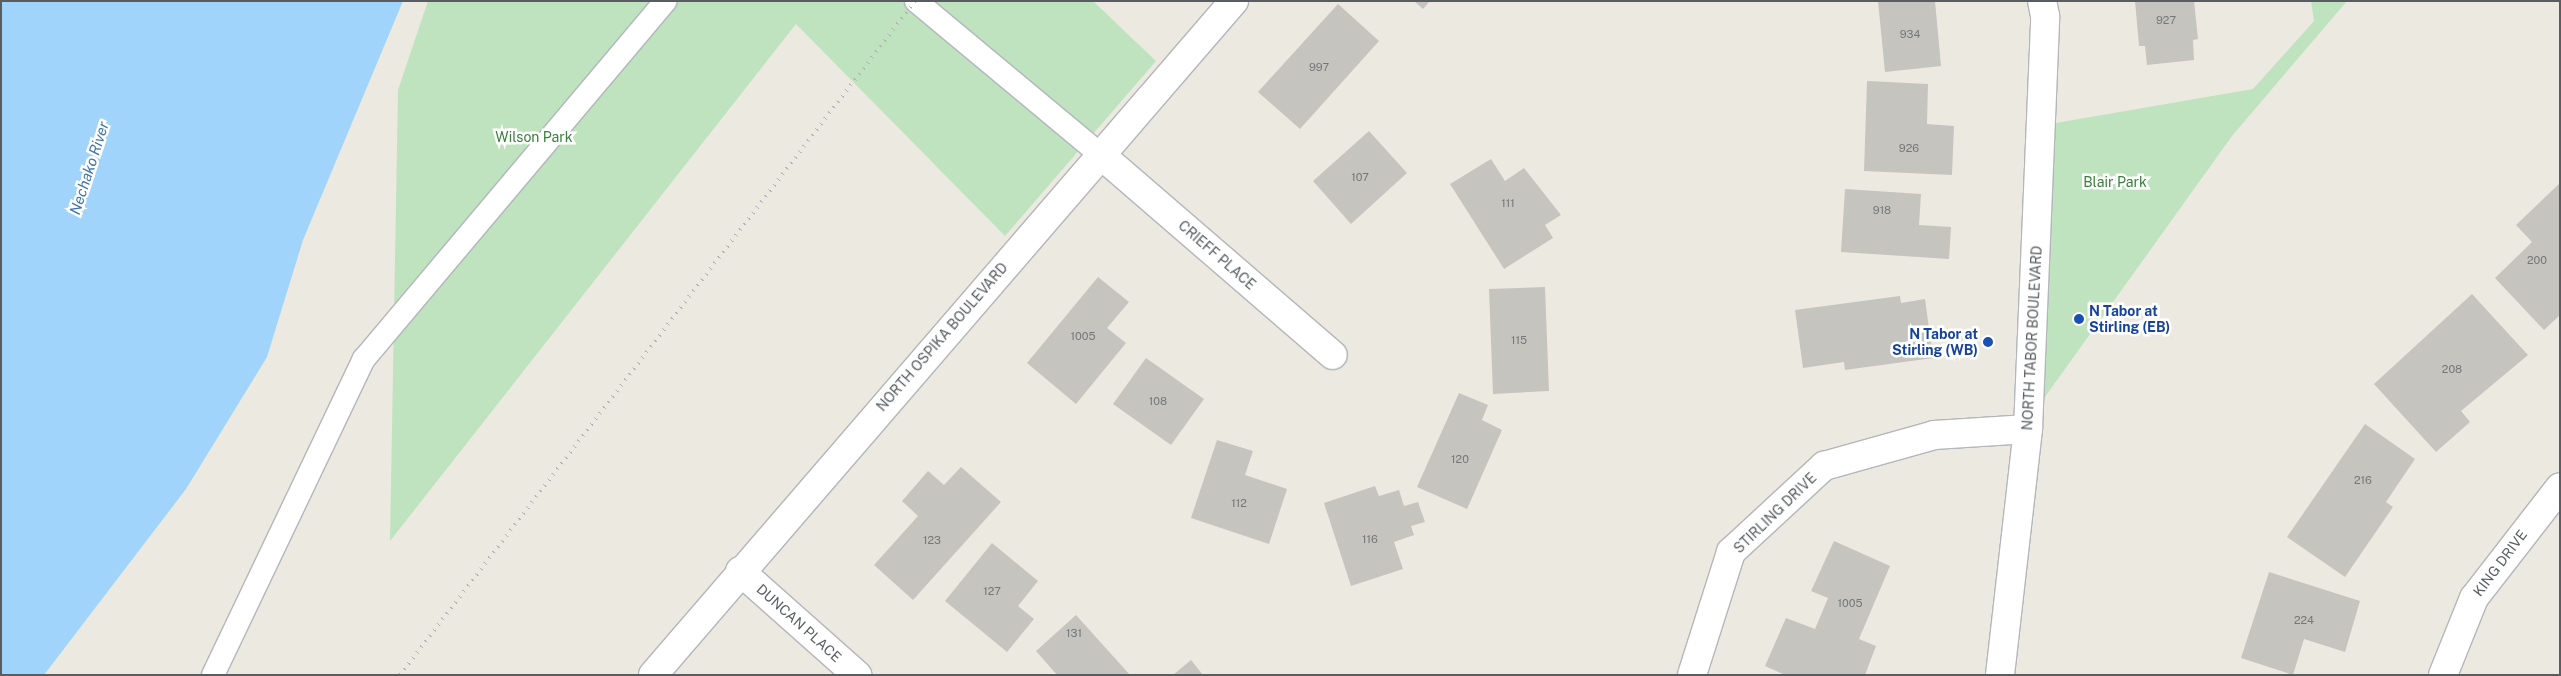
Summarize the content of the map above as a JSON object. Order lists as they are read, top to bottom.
{
  "streets": {
    "street": [
      "CRIEFF PLACE",
      "NORTH OSPIKA BOULEVARD",
      "NORTH TABOR BOULEVARD",
      "STIRLING DRIVE",
      "KING DRIVE",
      "DUNCAN PLACE"
    ]
  },
  "crossings": [
    ["CRIEFF PLACE", "NORTH OSPIKA BOULEVARD"],
    ["NORTH OSPIKA BOULEVARD", "DUNCAN PLACE"],
    ["NORTH TABOR BOULEVARD", "STIRLING DRIVE"]
  ],
  "water": ["Nechako River"],
  "parks": ["Wilson Park", "Blair Park"],
  "places": ["N Tabor at Stirling (EB)", "N Tabor at Stirling (WB)"],
  "house_numbers": [
    "927",
    "934",
    "997",
    "926",
    "107",
    "111",
    "918",
    "200",
    "1005",
    "115",
    "208",
    "108",
    "120",
    "216",
    "112",
    "116",
    "123",
    "127",
    "1005",
    "224",
    "131"
  ]
}
